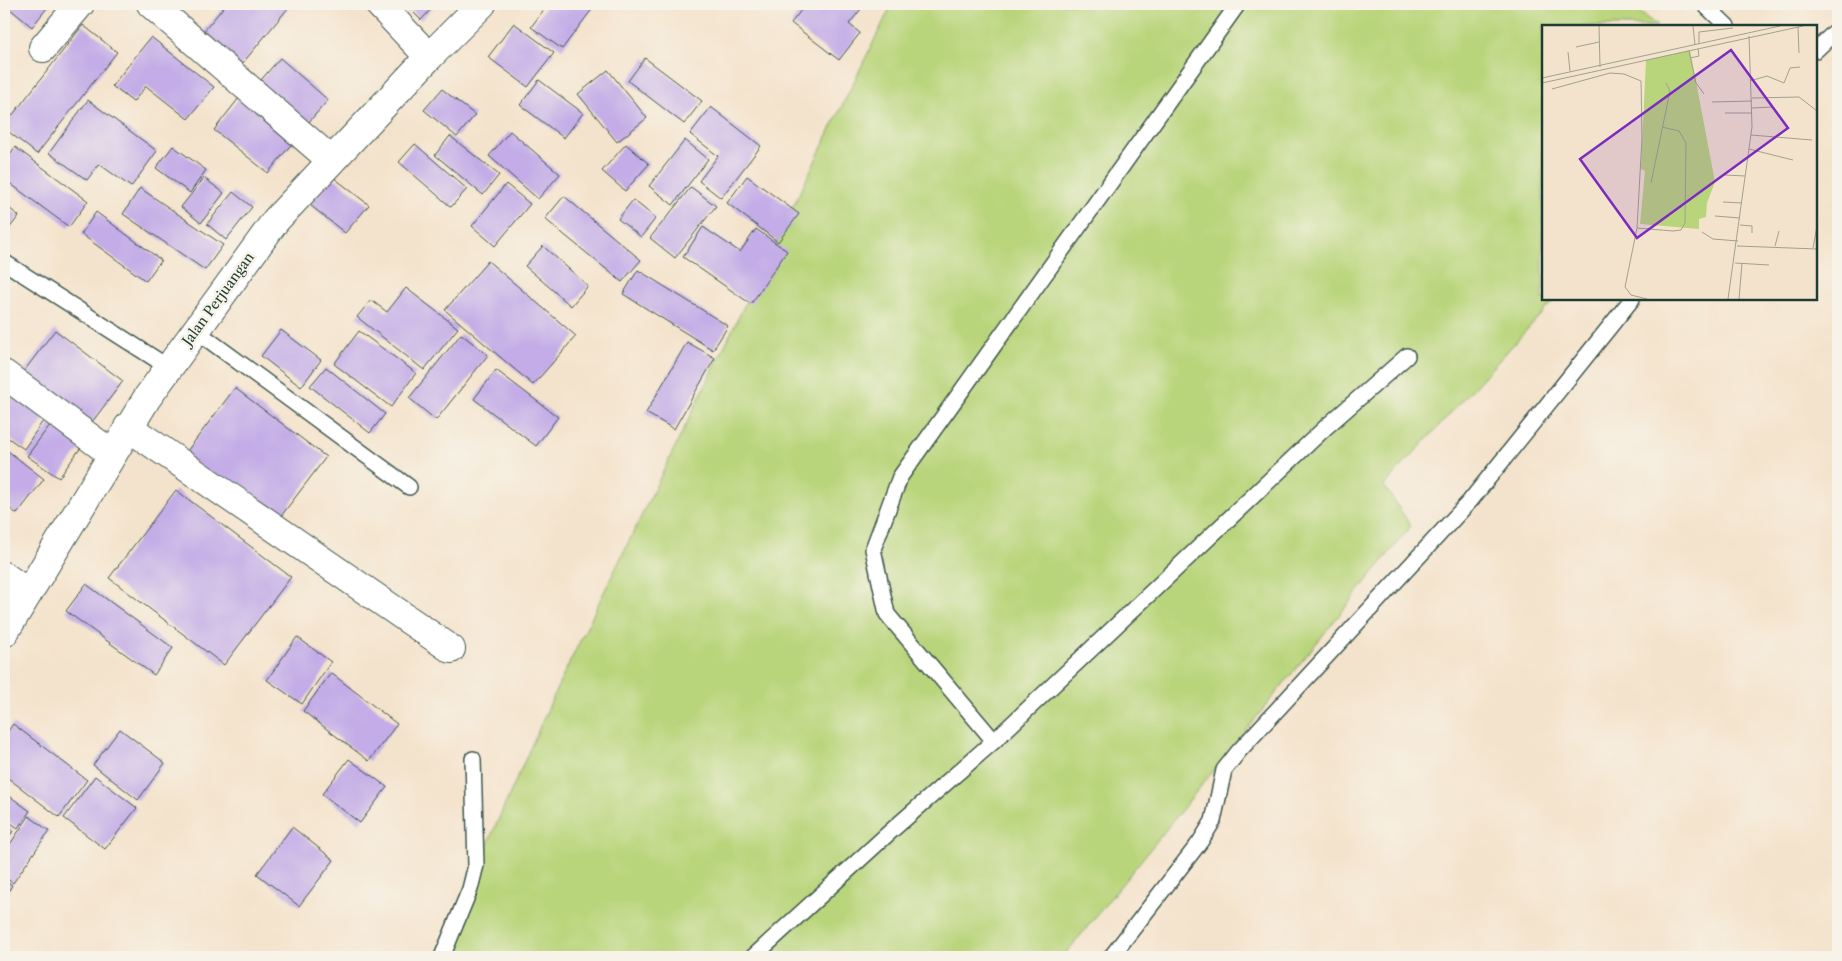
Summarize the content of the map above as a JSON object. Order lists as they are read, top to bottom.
{
  "streets": {
    "street": ["Jalan Perjuangan"]
  }
}
